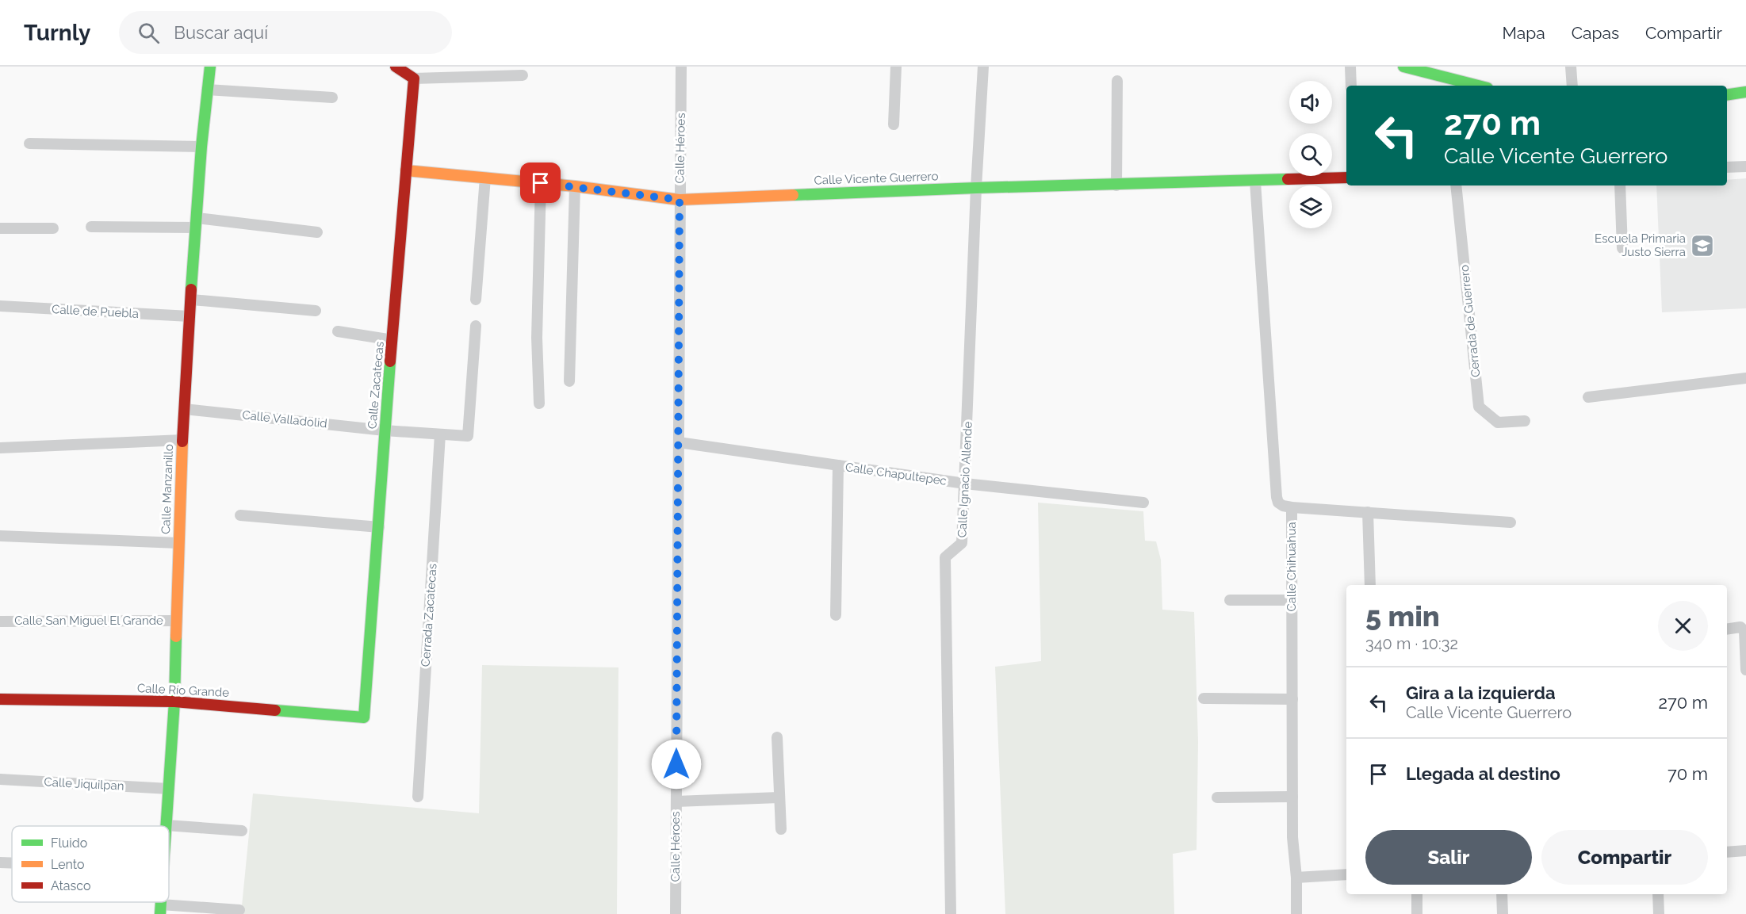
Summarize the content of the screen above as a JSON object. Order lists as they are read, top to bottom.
{
  "streets": {
    "street": [
      "Calle Héroes",
      "Calle Vicente Guerrero",
      "Calle de Puebla",
      "Cerrada de Guerrero",
      "Calle Zacatecas",
      "Calle Valladolid",
      "Calle Chapultepec",
      "Calle Ignacio Allende",
      "Calle Manzanillo",
      "Calle Chihuahua",
      "Cerrada Zacatecas",
      "Calle San Miguel El Grande",
      "Calle Río Grande",
      "Calle Jiquilpan"
    ]
  },
  "crossings": [
    ["Calle Héroes", "Calle Vicente Guerrero"],
    ["Calle Héroes", "Calle Chapultepec"],
    ["Calle Vicente Guerrero", "Calle Zacatecas"],
    ["Calle Vicente Guerrero", "Calle Ignacio Allende"],
    ["Calle Vicente Guerrero", "Calle Chihuahua"],
    ["Calle de Puebla", "Calle Manzanillo"],
    ["Calle Zacatecas", "Calle Valladolid"],
    ["Calle Zacatecas", "Calle Río Grande"],
    ["Calle Valladolid", "Calle Manzanillo"],
    ["Calle Chapultepec", "Calle Ignacio Allende"],
    ["Calle Manzanillo", "Calle San Miguel El Grande"],
    ["Calle Manzanillo", "Calle Río Grande"],
    ["Calle Manzanillo", "Calle Jiquilpan"]
  ],
  "places": {
    "school or university": ["Escuela Primaria Justo Sierra"]
  },
  "legend": ["Fluido", "Lento", "Atasco"],
  "page": {
    "header": "Turnly",
    "search": "Buscar aquí",
    "nav": ["Mapa", "Capas", "Compartir"],
    "turn": ["270 m", "Calle Vicente Guerrero"],
    "heading": ["5 min", "340 m · 10:32"],
    "list": [
      {
        "name": "Gira a la izquierda",
        "note": "Calle Vicente Guerrero",
        "value": "270 m"
      },
      {
        "name": "Llegada al destino",
        "value": "70 m"
      }
    ],
    "buttons": ["Salir", "Compartir"]
  }
}
